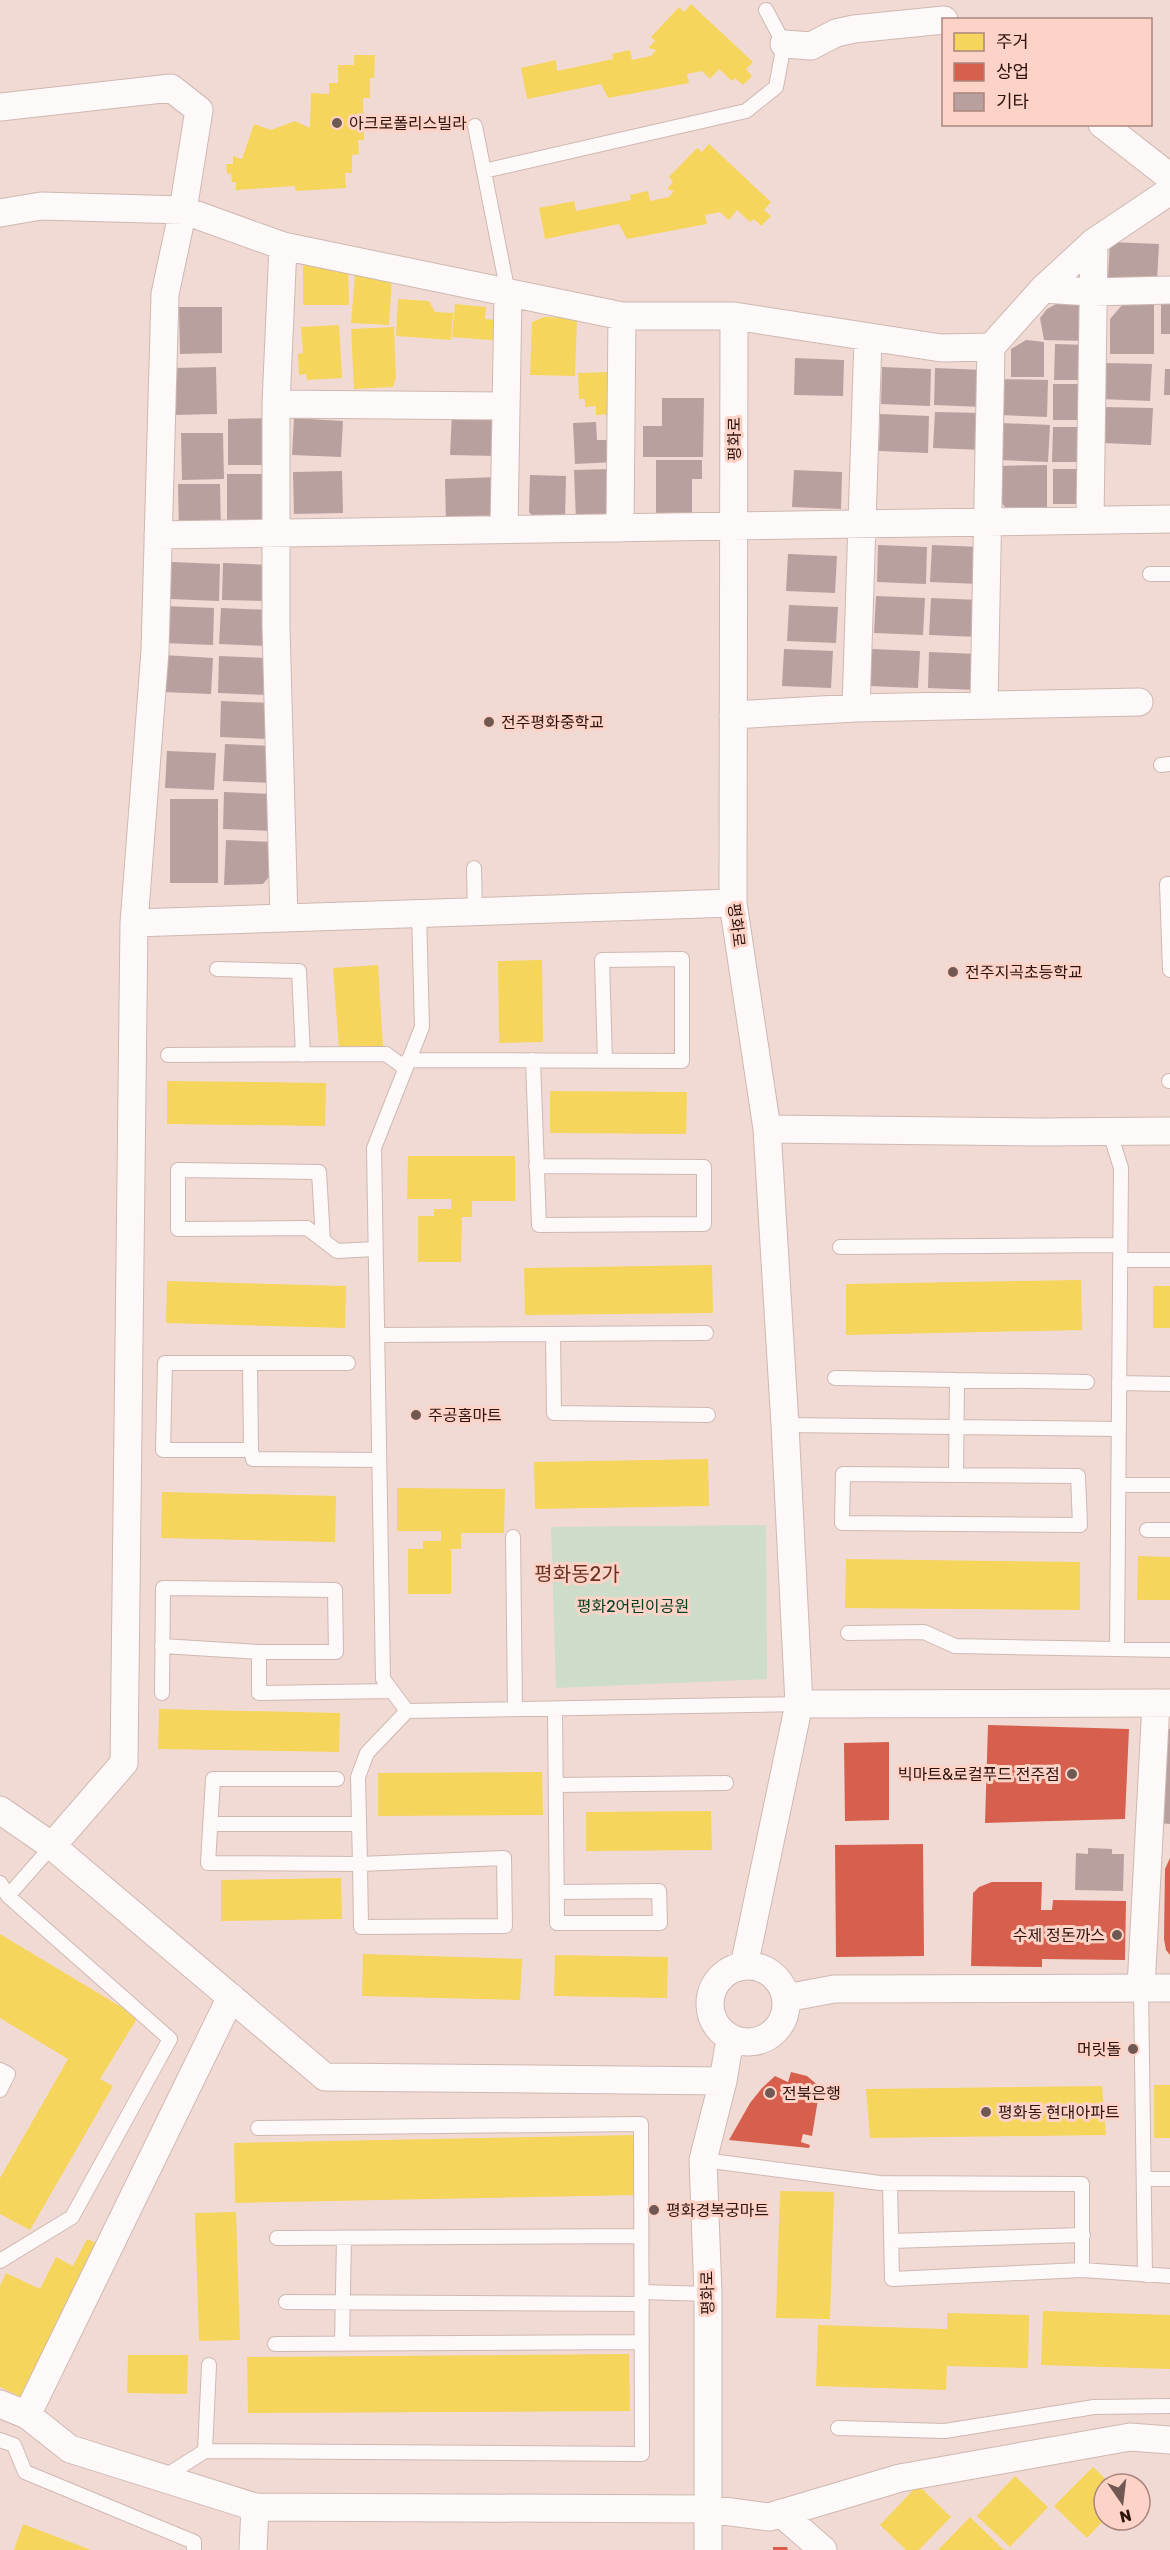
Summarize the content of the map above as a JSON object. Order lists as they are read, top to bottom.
{
  "streets": {
    "street": ["평화로"]
  },
  "districts": ["평화동2가"],
  "parks": ["평화2어린이공원"],
  "places": [
    "아크로폴리스빌라",
    "전주평화중학교",
    "전주지곡초등학교",
    "주공홈마트",
    "빅마트&로컬푸드 전주점",
    "수제 정돈까스",
    "머릿돌",
    "전북은행",
    "평화동 현대아파트",
    "평화경복궁마트"
  ],
  "legend": ["주거", "상업", "기타"],
  "north": "bottom"
}
